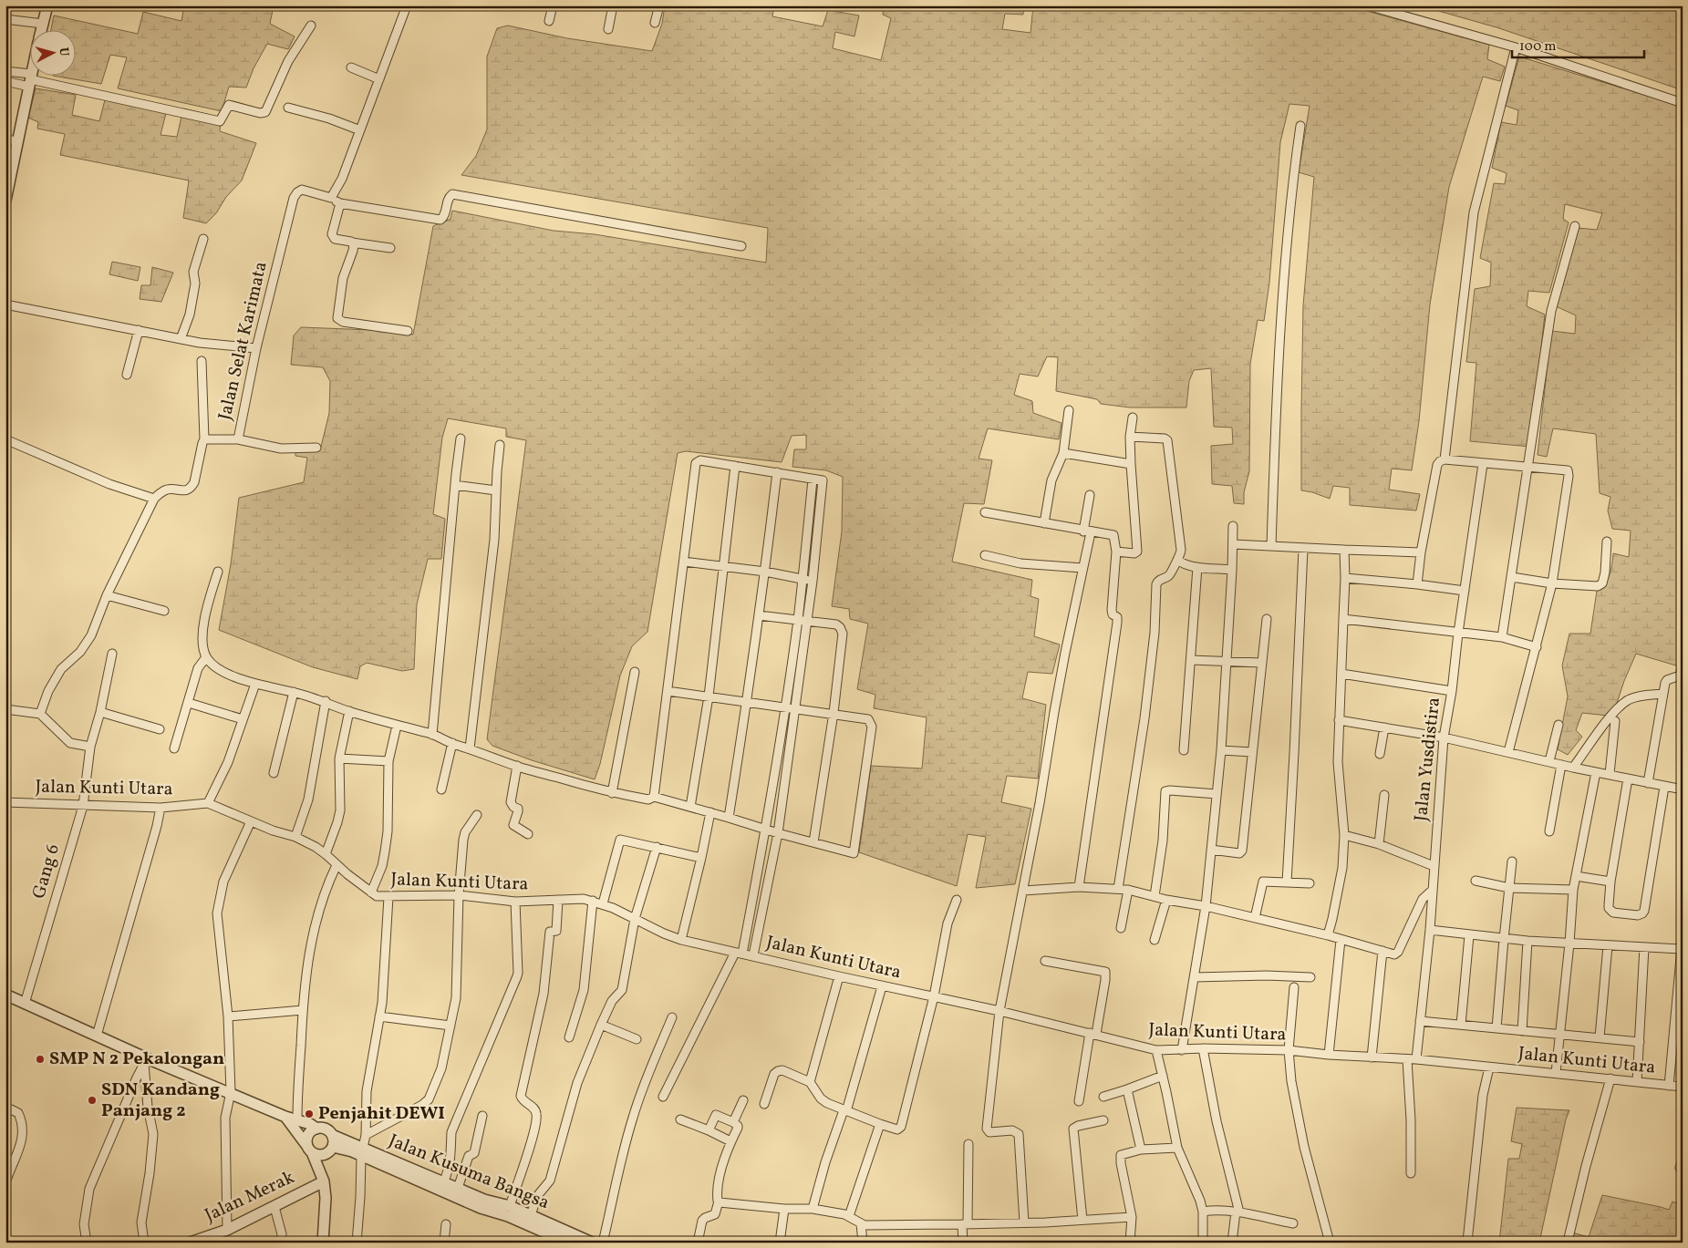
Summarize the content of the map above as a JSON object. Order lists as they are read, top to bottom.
{
  "streets": {
    "street": [
      "Jalan Selat Karimata",
      "Jalan Yusdistira",
      "Jalan Kunti Utara",
      "Gang 6",
      "Jalan Kusuma Bangsa",
      "Jalan Merak"
    ]
  },
  "crossings": [
    ["Jalan Yusdistira", "Jalan Kunti Utara"],
    ["Jalan Kunti Utara", "Gang 6"]
  ],
  "places": ["SMP N 2 Pekalongan", "SDN Kandang Panjang 2", "Penjahit DEWI"],
  "scale_bar": "100 m",
  "north": "right"
}
